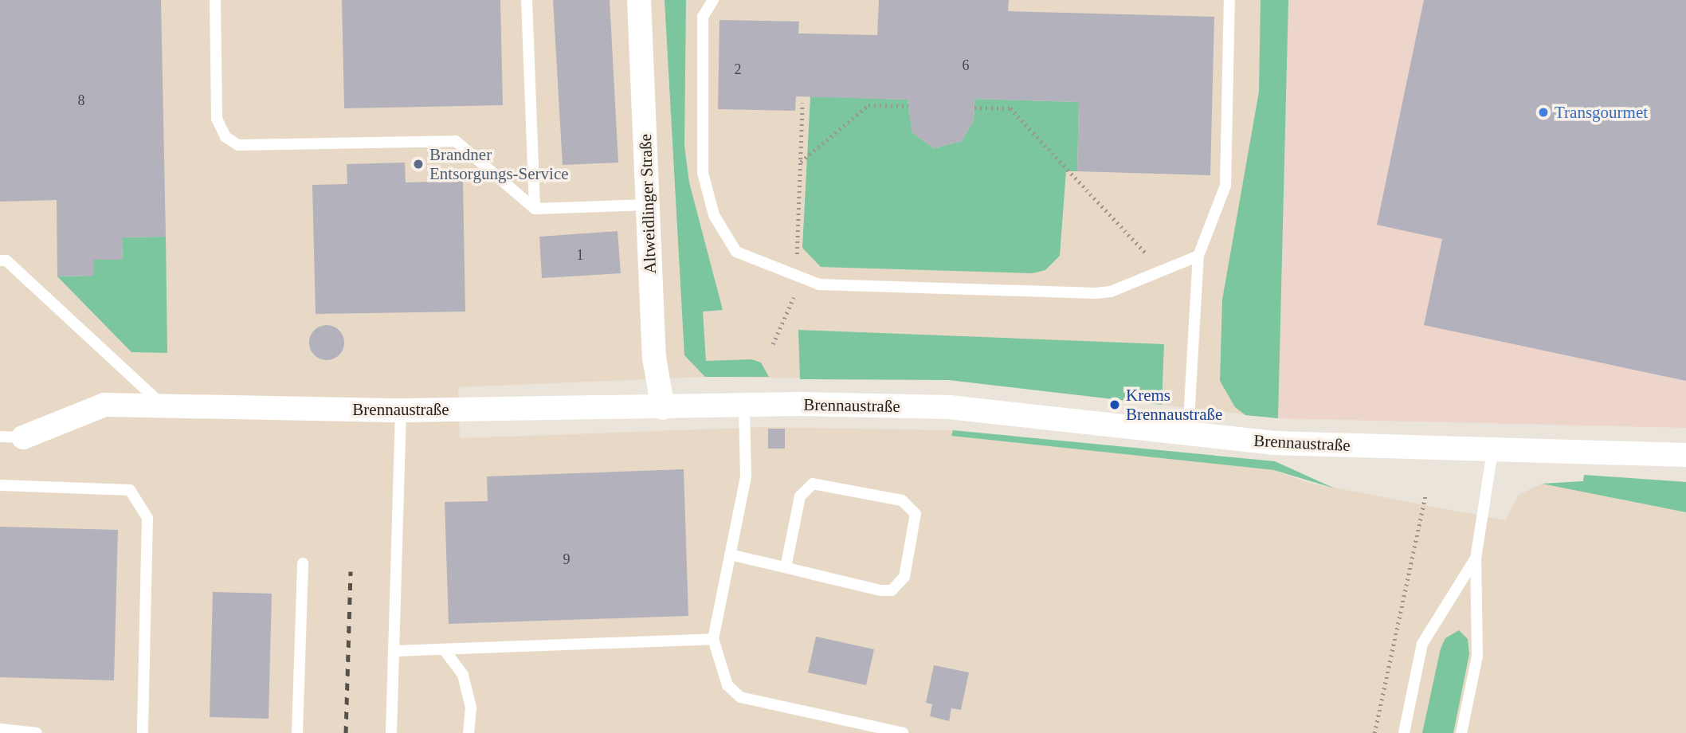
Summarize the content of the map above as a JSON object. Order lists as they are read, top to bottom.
{
  "streets": {
    "street": ["Altweidlinger Straße", "Brennaustraße"]
  },
  "crossings": [
    ["Altweidlinger Straße", "Brennaustraße"]
  ],
  "places": ["Transgourmet", "Brandner Entsorgungs-Service", "Krems Brennaustraße"],
  "house_numbers": [
    "6",
    "2",
    "8",
    "1",
    "9"
  ]
}
